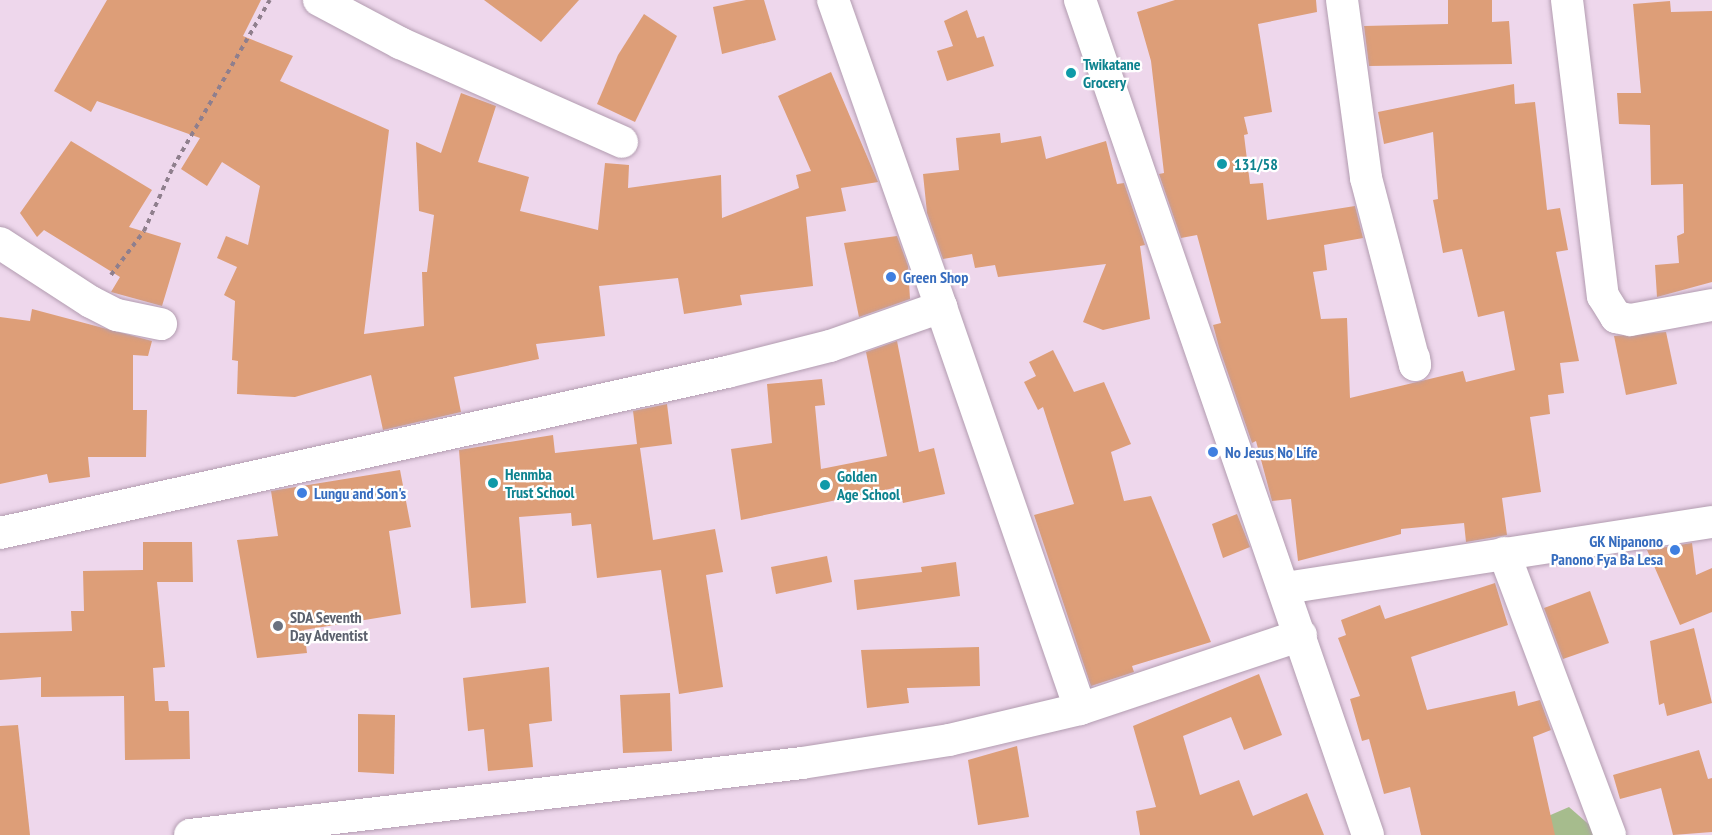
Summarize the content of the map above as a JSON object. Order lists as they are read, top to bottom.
{
  "places": [
    "Twikatane Grocery",
    "131/58",
    "Green Shop",
    "No Jesus No Life",
    "Henmba Trust School",
    "Golden Age School",
    "Lungu and Son's",
    "GK Nipanono Panono Fya Ba Lesa",
    "SDA Seventh Day Adventist"
  ]
}
